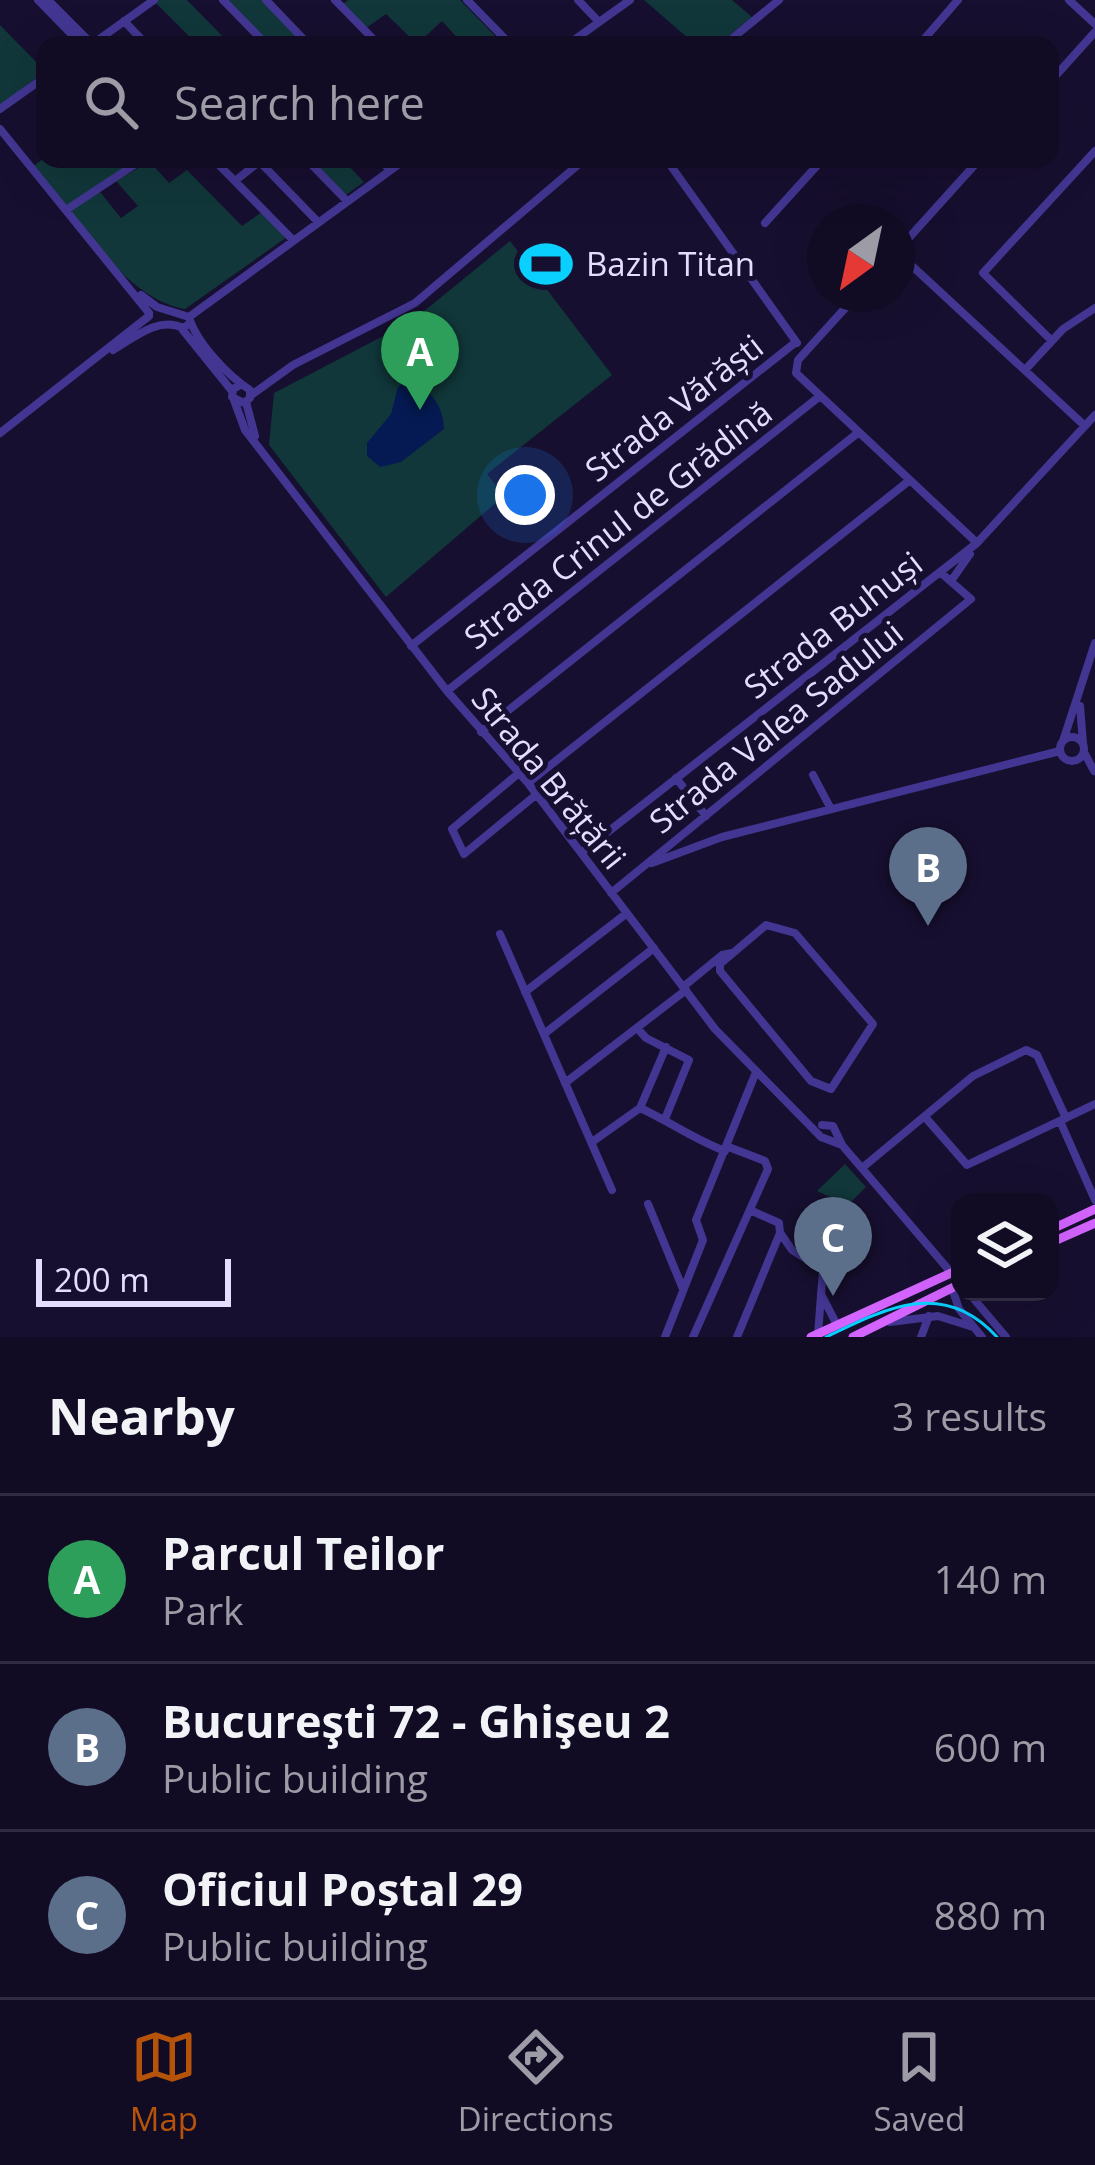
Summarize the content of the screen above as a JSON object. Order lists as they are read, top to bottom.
{
  "streets": {
    "street": [
      "Strada Vărăști",
      "Strada Crinul de Grădină",
      "Strada Buhuși",
      "Strada Valea Sadului",
      "Strada Brățării"
    ]
  },
  "crossings": [
    ["Strada Vărăști", "Strada Brățării"],
    ["Strada Crinul de Grădină", "Strada Brățării"],
    ["Strada Buhuși", "Strada Brățării"],
    ["Strada Valea Sadului", "Strada Brățării"]
  ],
  "places": {
    "sports": ["Bazin Titan"]
  },
  "scale_bar": "200 m",
  "north": "bottom left",
  "page": {
    "search": "Search here",
    "pins": ["A", "B", "C"],
    "scale": "200 m",
    "heading": ["Nearby", "3 results"],
    "list": [
      {
        "mark": "A",
        "name": "Parcul Teilor",
        "note": "Park",
        "value": "140 m"
      },
      {
        "mark": "B",
        "name": "Bucureşti 72 - Ghişeu 2",
        "note": "Public building",
        "value": "600 m"
      },
      {
        "mark": "C",
        "name": "Oficiul Poștal 29",
        "note": "Public building",
        "value": "880 m"
      }
    ],
    "nav": ["Map", "Directions", "Saved"]
  }
}
